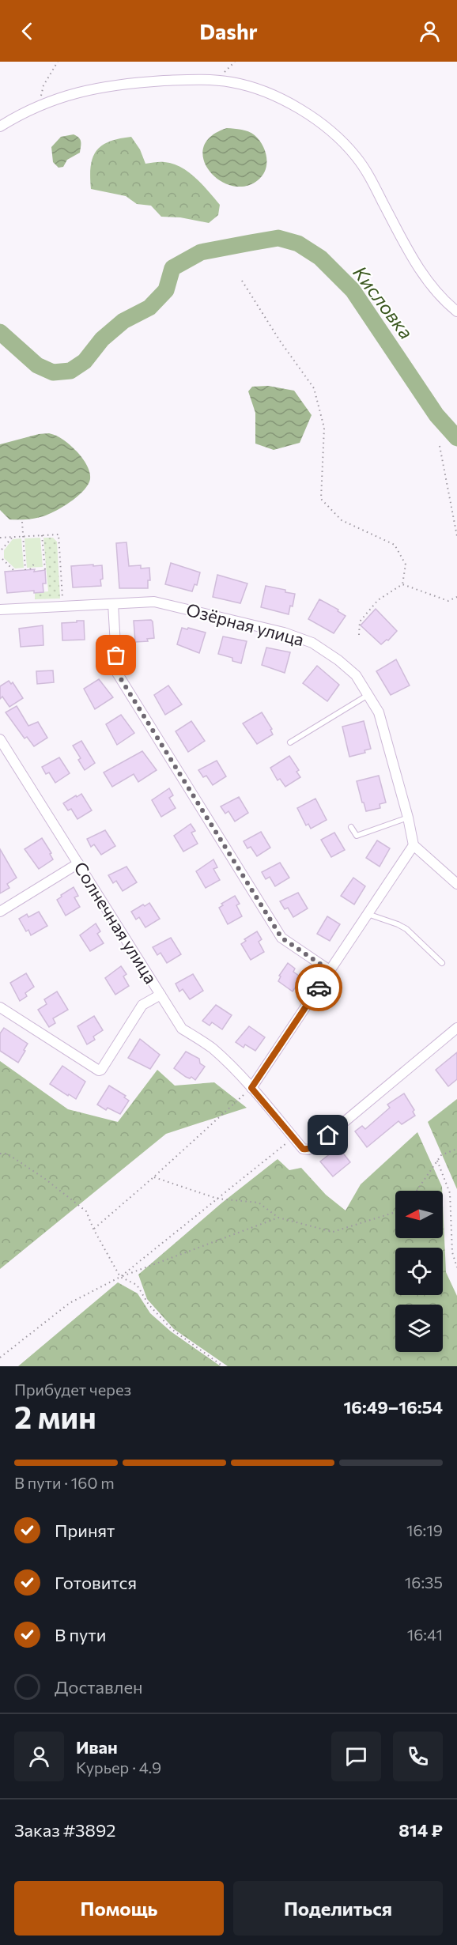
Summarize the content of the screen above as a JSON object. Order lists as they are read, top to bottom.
{
  "streets": {
    "street": ["Озёрная улица", "Солнечная улица"]
  },
  "water": ["Кисловка"],
  "north": "left",
  "page": {
    "header": "Dashr",
    "heading": ["2 мин", "Прибудет через", "16:49–16:54"],
    "panel": [
      "Иван",
      "Курьер · 4.9",
      "Заказ #3892",
      "814 ₽"
    ],
    "bar": "В пути · 160 m",
    "list": [
      ["Принят", "16:19"],
      ["Готовится", "16:35"],
      ["В пути", "16:41"],
      "Доставлен"
    ],
    "buttons": ["Помощь", "Поделиться"]
  }
}
